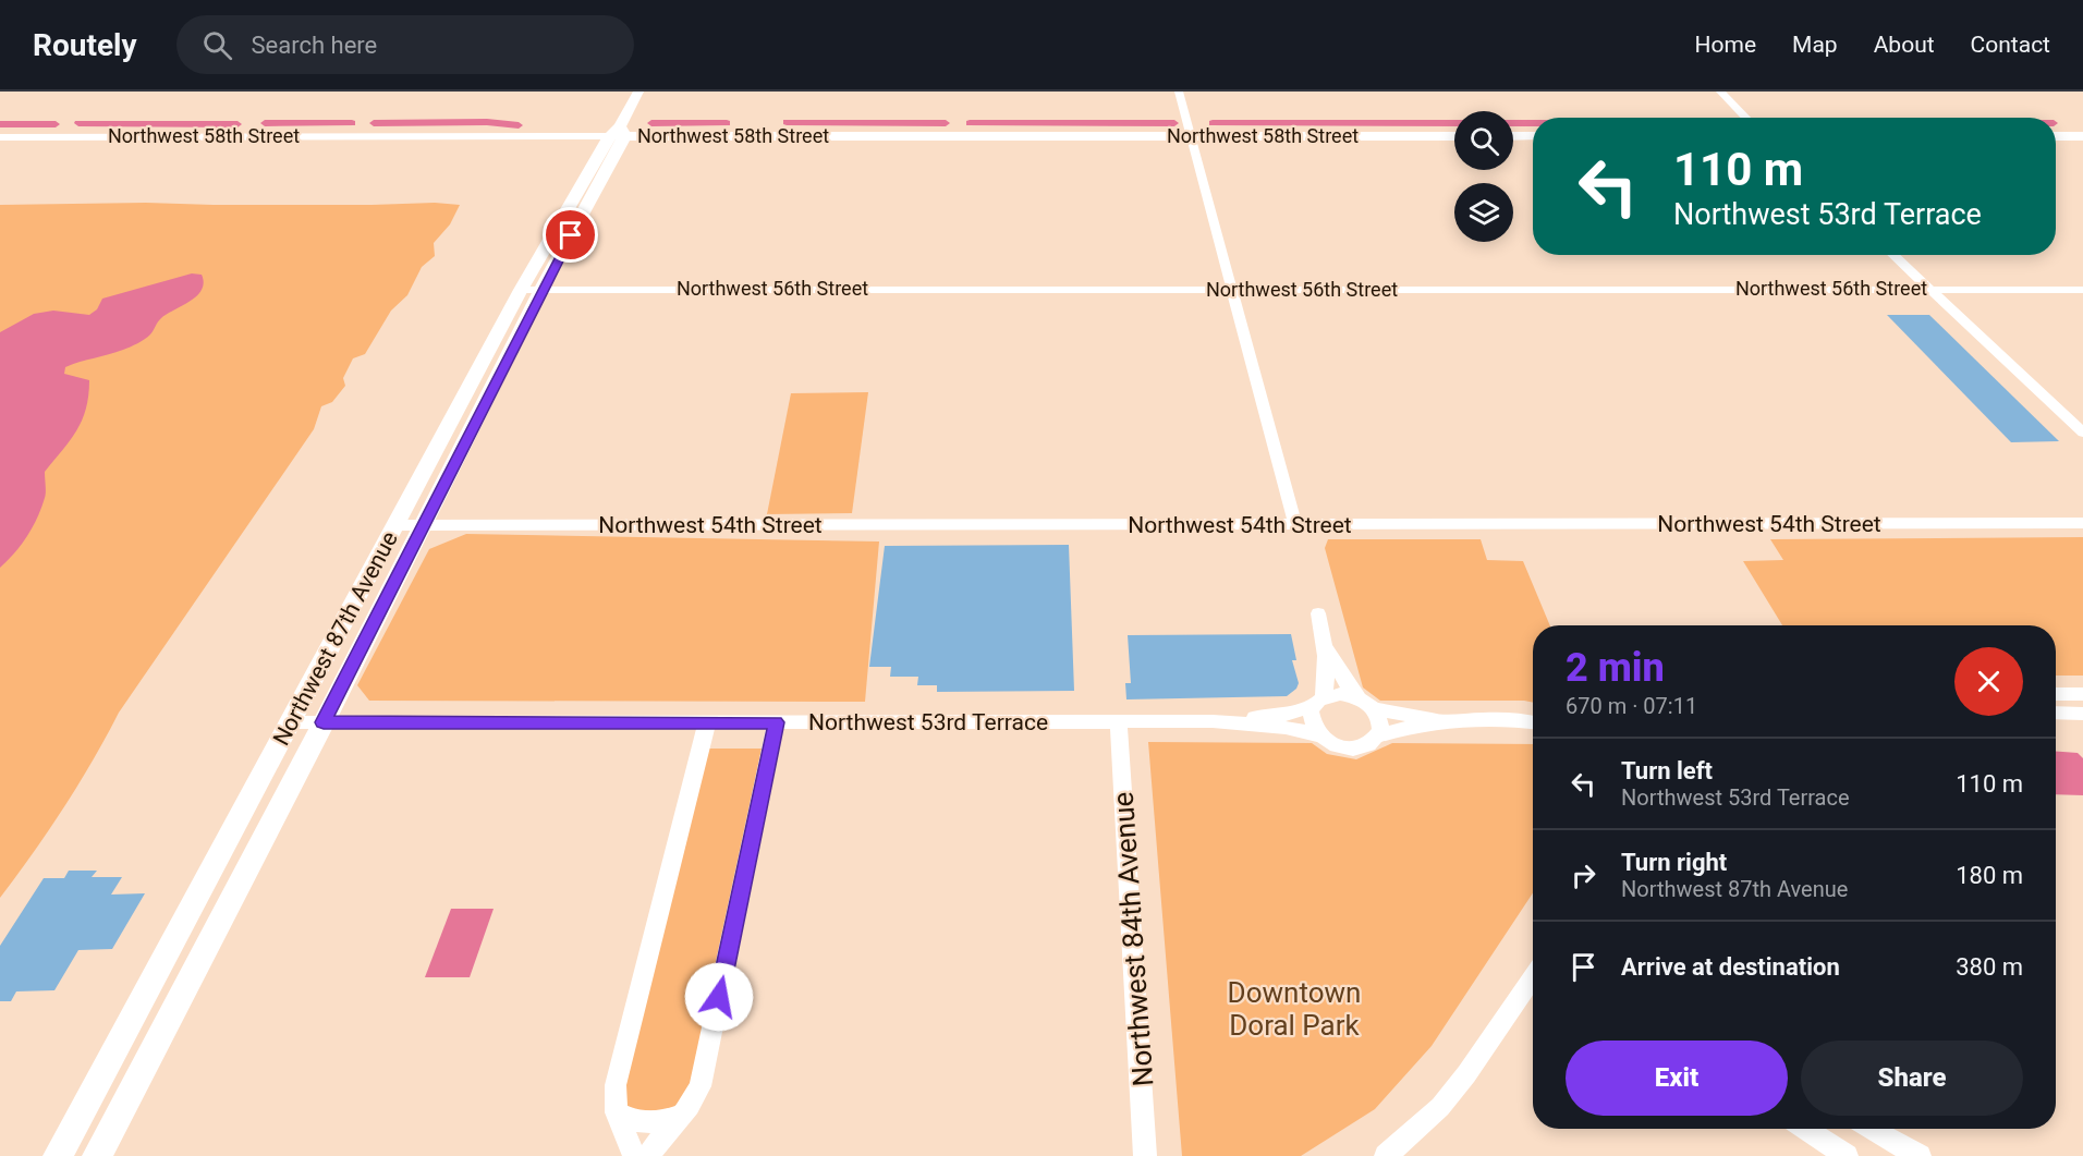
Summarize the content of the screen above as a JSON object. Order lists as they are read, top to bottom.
{
  "streets": {
    "main road": ["Northwest 58th Street", "Northwest 87th Avenue"],
    "street": [
      "Northwest 56th Street",
      "Northwest 54th Street",
      "Northwest 53rd Terrace",
      "Northwest 84th Avenue"
    ]
  },
  "crossings": [
    ["Northwest 58th Street", "Northwest 87th Avenue"],
    ["Northwest 56th Street", "Northwest 87th Avenue"],
    ["Northwest 54th Street", "Northwest 87th Avenue"],
    ["Northwest 87th Avenue", "Northwest 53rd Terrace"],
    ["Northwest 53rd Terrace", "Northwest 84th Avenue"]
  ],
  "parks": ["Downtown Doral Park"],
  "page": {
    "header": "Routely",
    "search": "Search here",
    "nav": [
      "Home",
      "Map",
      "About",
      "Contact"
    ],
    "turn": ["110 m", "Northwest 53rd Terrace"],
    "heading": ["2 min", "670 m · 07:11"],
    "list": [
      {
        "name": "Turn left",
        "note": "Northwest 53rd Terrace",
        "value": "110 m"
      },
      {
        "name": "Turn right",
        "note": "Northwest 87th Avenue",
        "value": "180 m"
      },
      {
        "name": "Arrive at destination",
        "value": "380 m"
      }
    ],
    "buttons": ["Exit", "Share"]
  }
}
